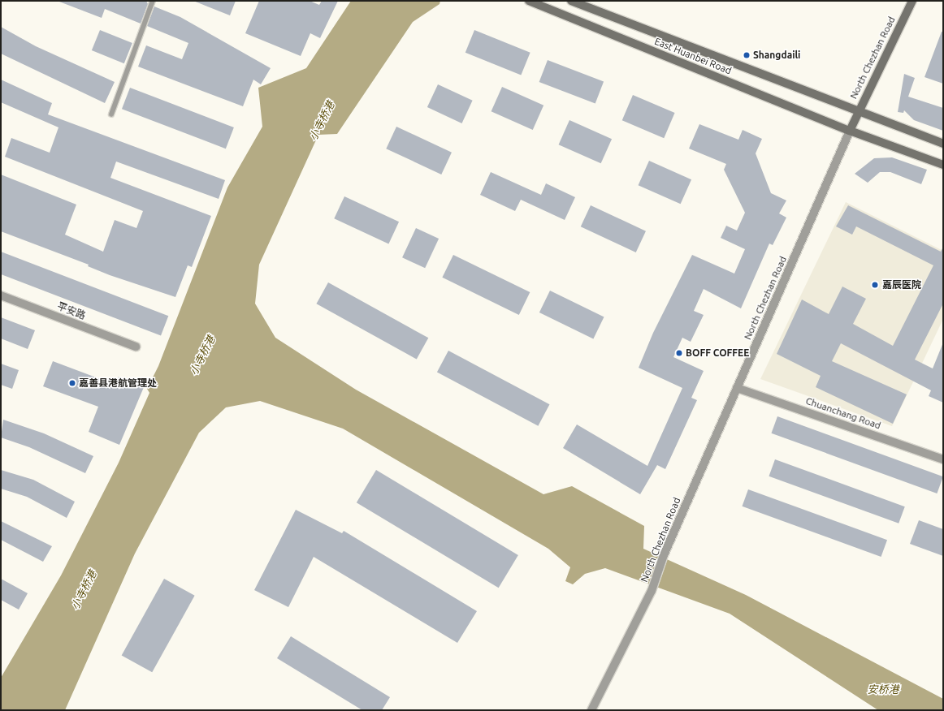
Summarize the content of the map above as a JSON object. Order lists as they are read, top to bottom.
{
  "streets": {
    "street": [
      "East Huanbei Road",
      "North Chezhan Road",
      "平安路",
      "Chuanchang Road"
    ]
  },
  "crossings": [
    ["East Huanbei Road", "North Chezhan Road"],
    ["North Chezhan Road", "Chuanchang Road"]
  ],
  "water": ["小寺桥港", "安桥港"],
  "places": [
    "Shangdaili",
    "嘉辰医院",
    "BOFF COFFEE",
    "嘉善县港航管理处"
  ]
}
